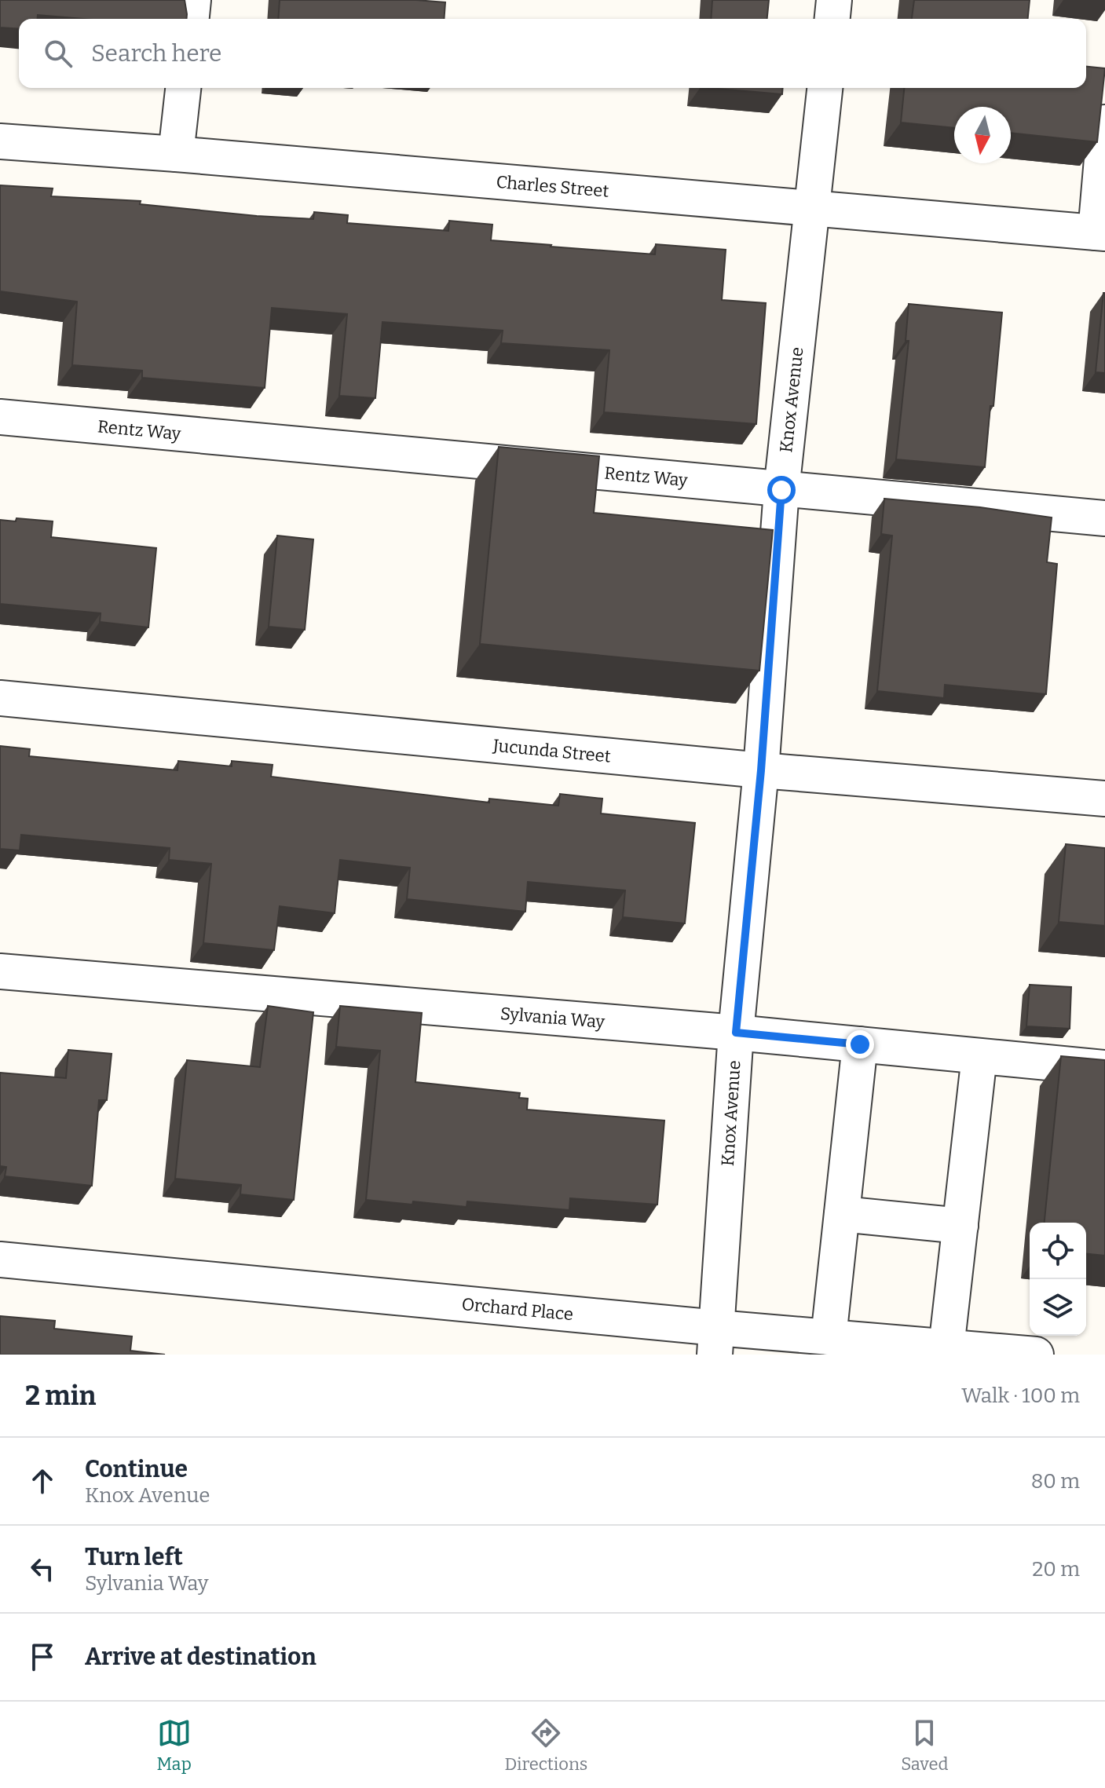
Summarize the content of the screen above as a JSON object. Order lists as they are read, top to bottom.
{
  "streets": {
    "street": [
      "Charles Street",
      "Knox Avenue",
      "Rentz Way",
      "Jucunda Street",
      "Sylvania Way",
      "Orchard Place"
    ]
  },
  "crossings": [
    ["Charles Street", "Knox Avenue"],
    ["Knox Avenue", "Rentz Way"],
    ["Knox Avenue", "Jucunda Street"],
    ["Knox Avenue", "Sylvania Way"],
    ["Knox Avenue", "Orchard Place"]
  ],
  "north": "bottom",
  "page": {
    "search": "Search here",
    "heading": ["2 min", "Walk · 100 m"],
    "list": [
      ["Continue", "Knox Avenue", "80 m"],
      ["Turn left", "Sylvania Way", "20 m"],
      "Arrive at destination"
    ],
    "nav": ["Map", "Directions", "Saved"]
  }
}
